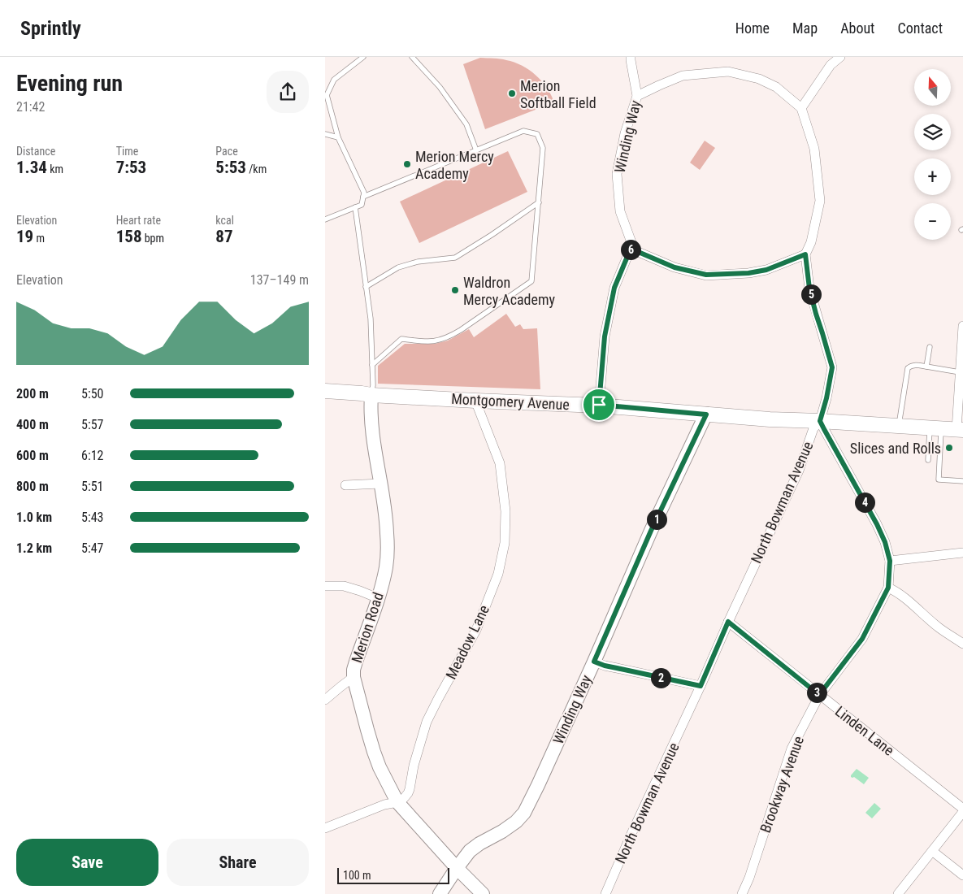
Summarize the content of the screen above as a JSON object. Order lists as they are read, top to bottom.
{
  "streets": {
    "main road": ["Montgomery Avenue"],
    "street": [
      "Winding Way",
      "North Bowman Avenue",
      "Merion Road",
      "Meadow Lane",
      "Linden Lane",
      "Brookway Avenue"
    ]
  },
  "crossings": [
    ["Winding Way", "Montgomery Avenue"],
    ["Winding Way", "Merion Road"],
    ["Montgomery Avenue", "North Bowman Avenue"],
    ["Montgomery Avenue", "Merion Road"],
    ["Montgomery Avenue", "Meadow Lane"],
    ["Montgomery Avenue", "Brookway Avenue"],
    ["North Bowman Avenue", "Linden Lane"],
    ["North Bowman Avenue", "Brookway Avenue"],
    ["Merion Road", "Meadow Lane"],
    ["Linden Lane", "Brookway Avenue"]
  ],
  "places": [
    "Merion Softball Field",
    "Merion Mercy Academy",
    "Waldron Mercy Academy",
    "Slices and Rolls"
  ],
  "scale_bar": "100 m",
  "north": "top",
  "page": {
    "header": "Sprintly",
    "nav": [
      "Home",
      "Map",
      "About",
      "Contact"
    ],
    "heading": ["Evening run", "21:42"],
    "map_buttons": ["+", "−"],
    "stats": [
      ["Distance", "1.34 km"],
      ["Time", "7:53"],
      ["Pace", "5:53 /km"],
      ["Elevation", "19 m"],
      ["Heart rate", "158 bpm"],
      ["kcal", "87"]
    ],
    "pins": [
      "6",
      "5",
      "4",
      "1",
      "2",
      "3"
    ],
    "chart": ["Elevation", "137–149 m"],
    "list": [
      {
        "name": "200 m",
        "note": "5:50"
      },
      {
        "name": "400 m",
        "note": "5:57"
      },
      {
        "name": "600 m",
        "note": "6:12"
      },
      {
        "name": "800 m",
        "note": "5:51"
      },
      {
        "name": "1.0 km",
        "note": "5:43"
      },
      {
        "name": "1.2 km",
        "note": "5:47"
      }
    ],
    "buttons": ["Save", "Share"],
    "scale": "100 m"
  }
}
